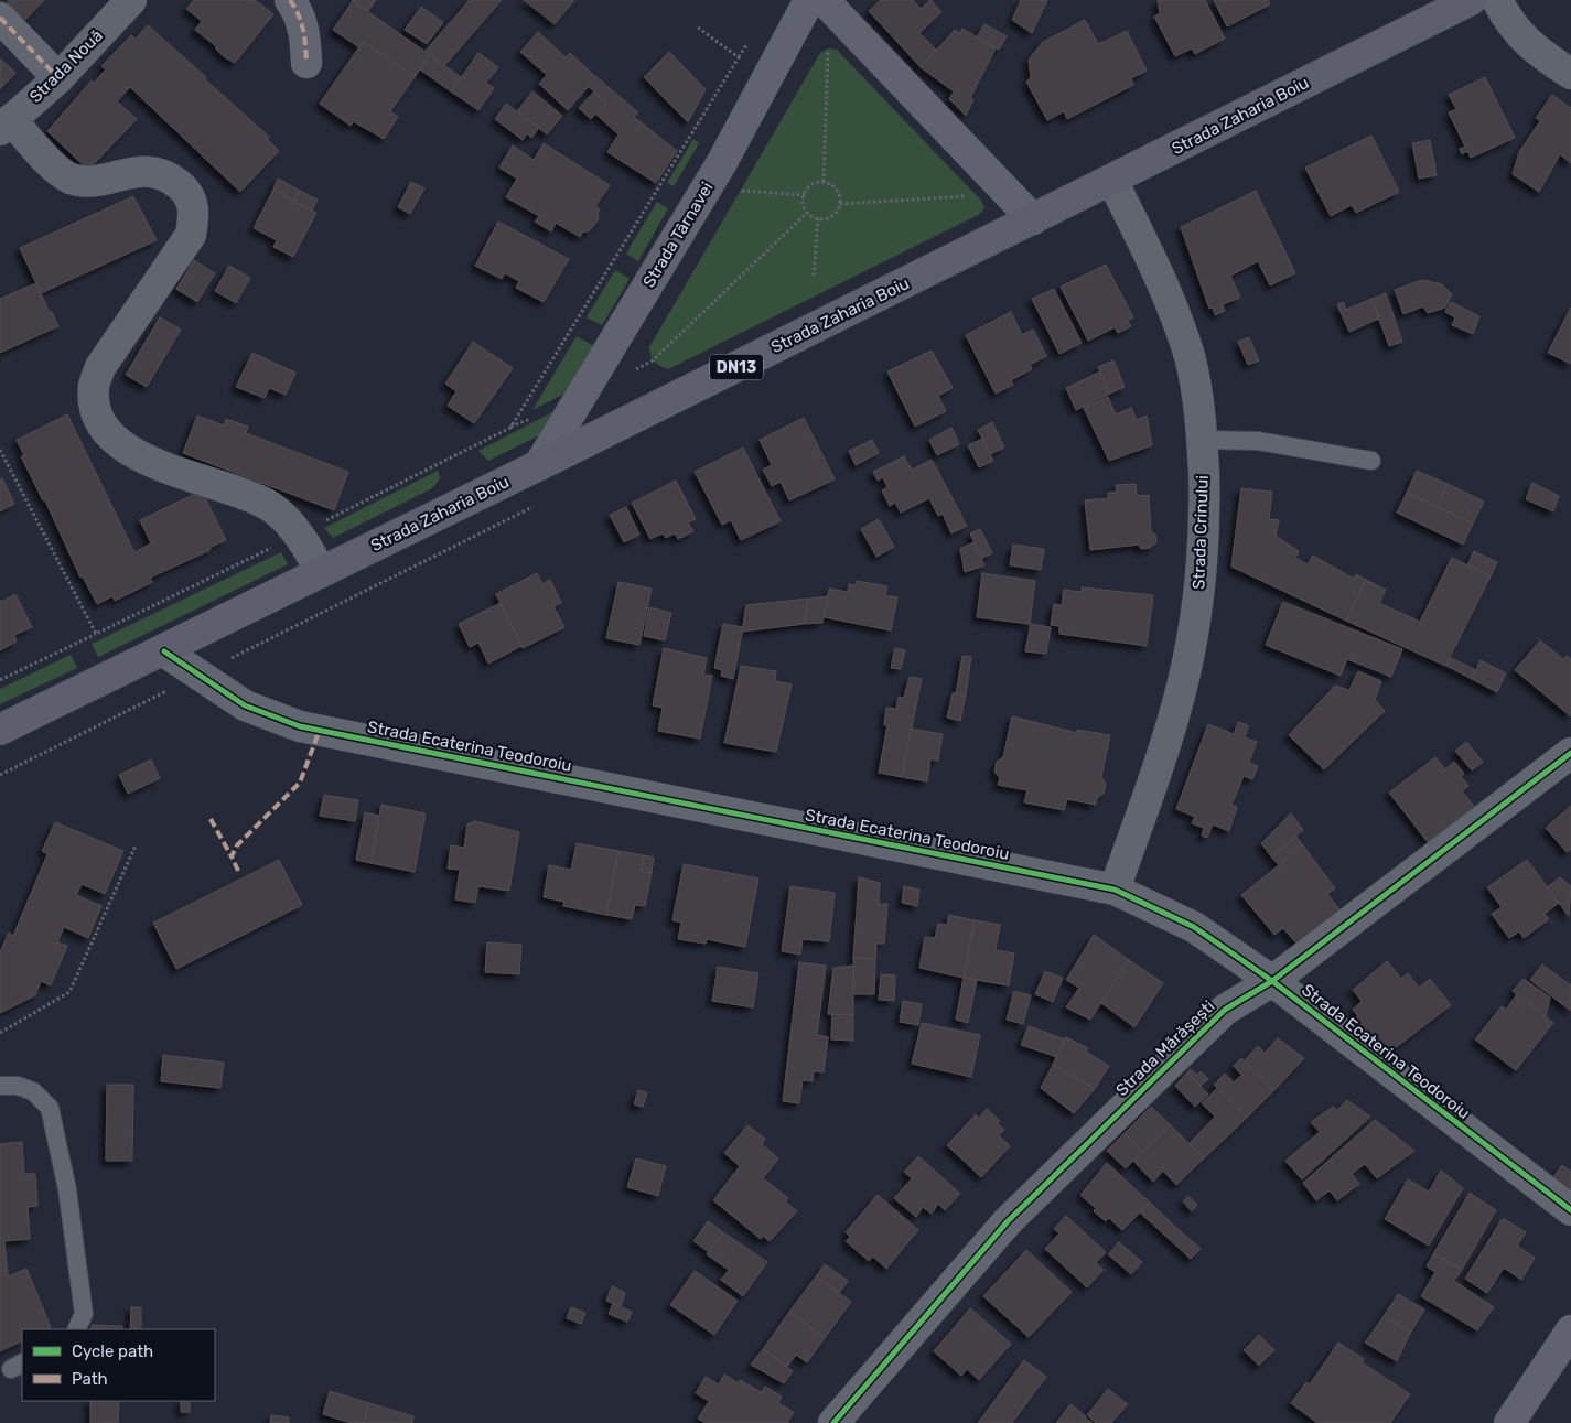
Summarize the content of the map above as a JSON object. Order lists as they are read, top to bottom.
{
  "streets": {
    "highway": ["Strada Zaharia Boiu", "DN13"],
    "street": [
      "Strada Nouă",
      "Strada Târnavei",
      "Strada Crinului",
      "Strada Ecaterina Teodoroiu",
      "Strada Mărășești"
    ]
  },
  "crossings": [
    ["Strada Zaharia Boiu", "Strada Târnavei"],
    ["Strada Zaharia Boiu", "Strada Crinului"],
    ["Strada Zaharia Boiu", "Strada Ecaterina Teodoroiu"],
    ["Strada Crinului", "Strada Ecaterina Teodoroiu"],
    ["Strada Ecaterina Teodoroiu", "Strada Mărășești"]
  ],
  "legend": ["Cycle path", "Path"]
}
